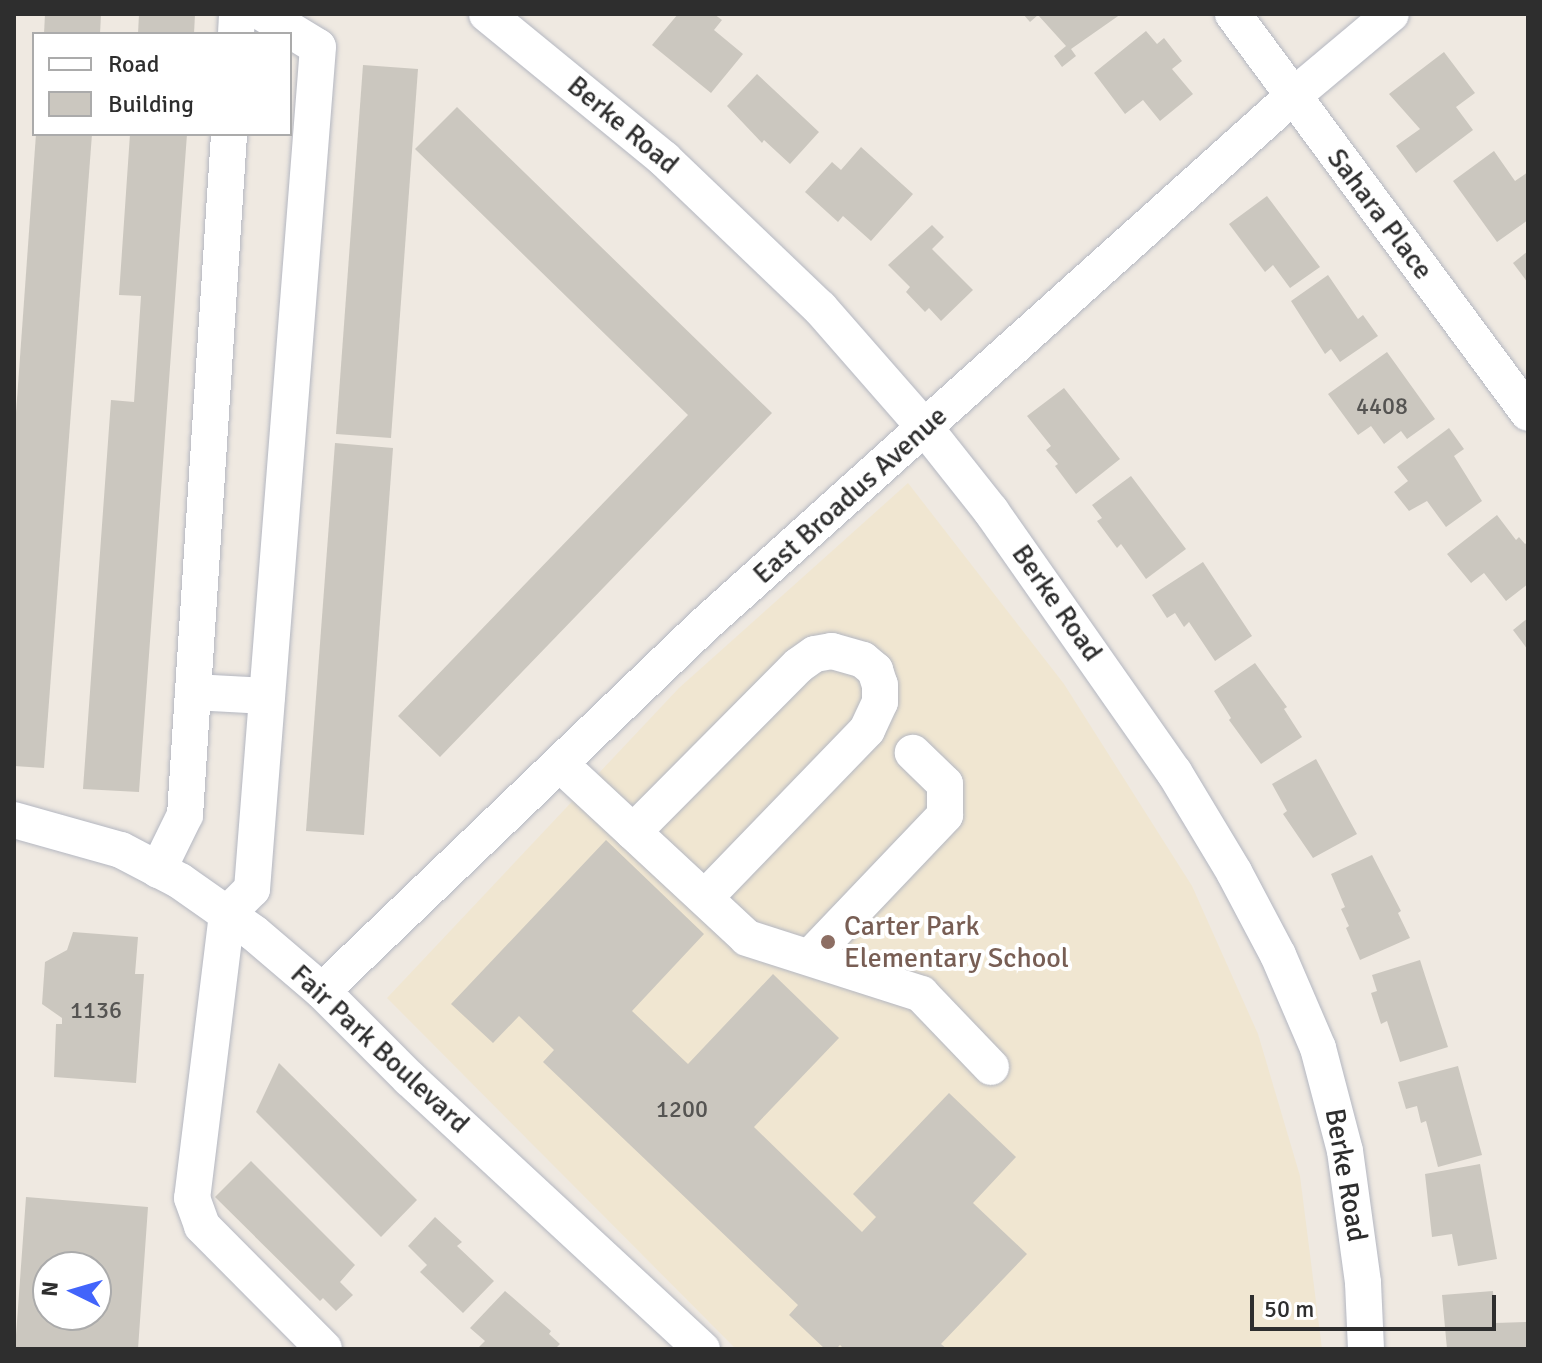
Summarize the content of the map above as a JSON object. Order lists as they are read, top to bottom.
{
  "streets": {
    "street": [
      "Berke Road",
      "Sahara Place",
      "East Broadus Avenue",
      "Fair Park Boulevard"
    ]
  },
  "crossings": [
    ["Berke Road", "East Broadus Avenue"],
    ["Sahara Place", "East Broadus Avenue"],
    ["East Broadus Avenue", "Fair Park Boulevard"]
  ],
  "places": ["Carter Park Elementary School"],
  "house_numbers": ["4408", "1136", "1200"],
  "legend": ["Road", "Building"],
  "scale_bar": "50 m",
  "north": "left"
}
